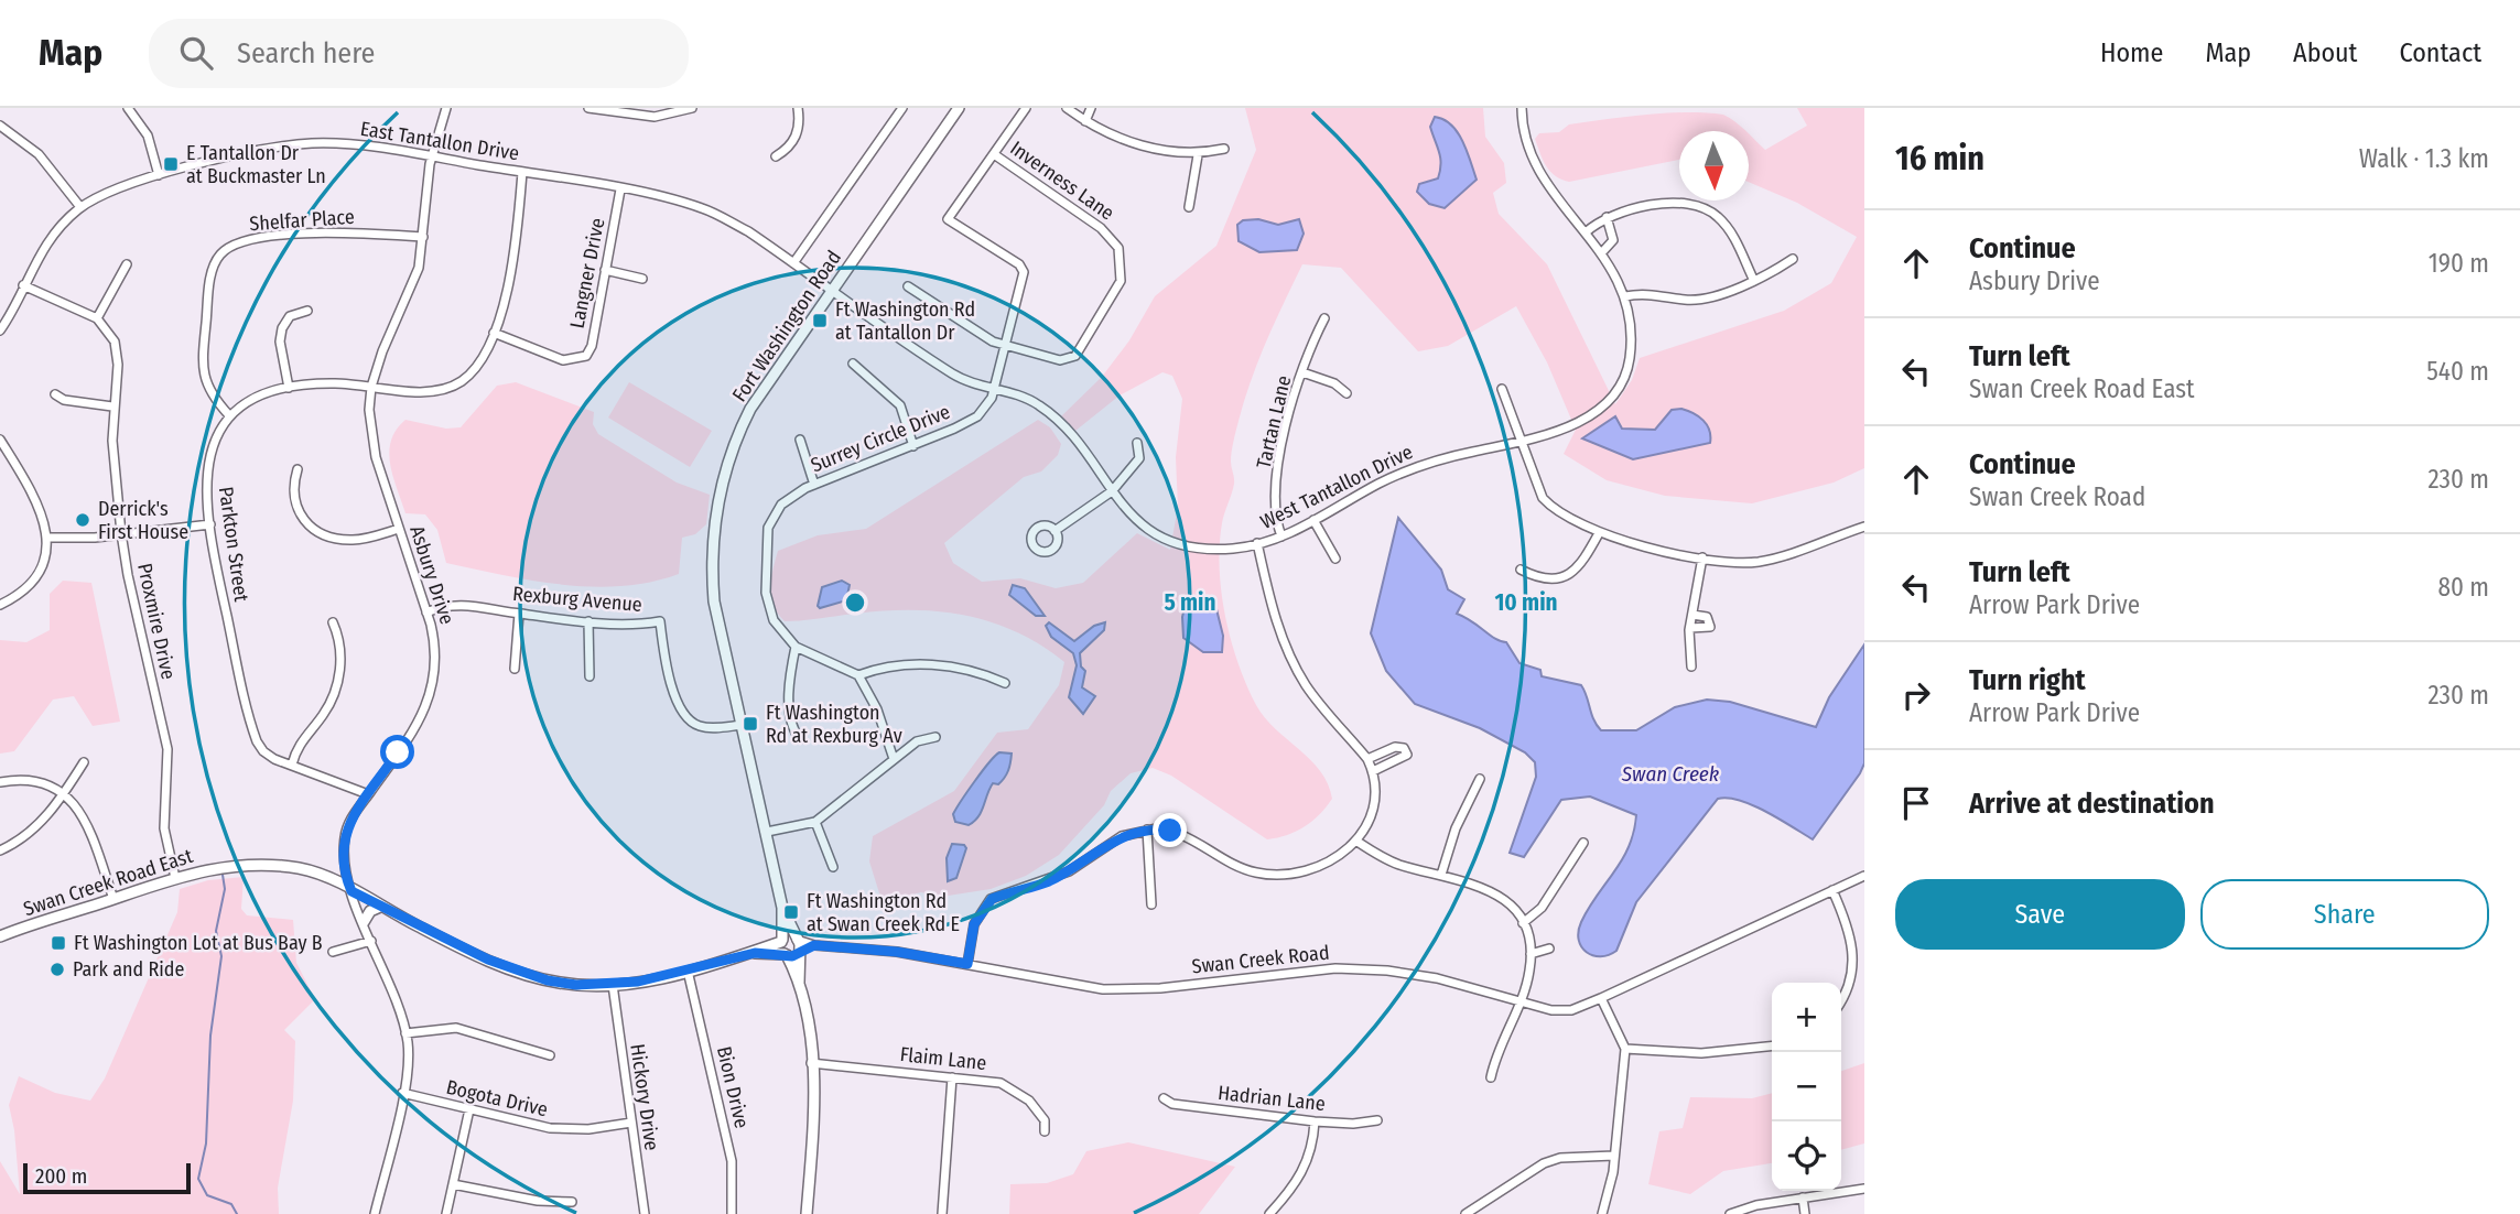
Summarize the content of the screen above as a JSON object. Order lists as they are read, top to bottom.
{
  "streets": {
    "main road": ["Fort Washington Road", "Swan Creek Road East"],
    "street": [
      "East Tantallon Drive",
      "Inverness Lane",
      "Shelfar Place",
      "Langner Drive",
      "Tartan Lane",
      "Surrey Circle Drive",
      "West Tantallon Drive",
      "Parkton Street",
      "Asbury Drive",
      "Rexburg Avenue",
      "Proxmire Drive",
      "Swan Creek Road",
      "Flaim Lane",
      "Bion Drive",
      "Hickory Drive",
      "Bogota Drive",
      "Hadrian Lane"
    ]
  },
  "crossings": [
    ["East Tantallon Drive", "Langner Drive"],
    ["East Tantallon Drive", "Fort Washington Road"],
    ["East Tantallon Drive", "West Tantallon Drive"],
    ["East Tantallon Drive", "Parkton Street"],
    ["East Tantallon Drive", "Asbury Drive"],
    ["Inverness Lane", "Surrey Circle Drive"],
    ["Shelfar Place", "Parkton Street"],
    ["Shelfar Place", "Asbury Drive"],
    ["Langner Drive", "Parkton Street"],
    ["Fort Washington Road", "West Tantallon Drive"],
    ["Fort Washington Road", "Rexburg Avenue"],
    ["Fort Washington Road", "Swan Creek Road East"],
    ["Fort Washington Road", "Swan Creek Road"],
    ["Fort Washington Road", "Flaim Lane"],
    ["Tartan Lane", "West Tantallon Drive"],
    ["Surrey Circle Drive", "West Tantallon Drive"],
    ["Parkton Street", "Asbury Drive"],
    ["Asbury Drive", "Rexburg Avenue"],
    ["Asbury Drive", "Swan Creek Road East"],
    ["Asbury Drive", "Bogota Drive"],
    ["Proxmire Drive", "Swan Creek Road East"],
    ["Swan Creek Road East", "Swan Creek Road"],
    ["Swan Creek Road East", "Bion Drive"],
    ["Swan Creek Road East", "Hickory Drive"],
    ["Hickory Drive", "Bogota Drive"]
  ],
  "water": ["Swan Creek"],
  "places": {
    "transit": [
      "E Tantallon Dr at Buckmaster Ln",
      "Ft Washington Rd at Tantallon Dr",
      "Ft Washington Rd at Rexburg Av",
      "Ft Washington Rd at Swan Creek Rd E",
      "Ft Washington Lot at Bus Bay B"
    ],
    "other": ["Derrick's First House", "Park and Ride"]
  },
  "scale_bar": "200 m",
  "north": "bottom",
  "page": {
    "header": "Map",
    "search": "Search here",
    "nav": [
      "Home",
      "Map",
      "About",
      "Contact"
    ],
    "heading": ["16 min", "Walk · 1.3 km"],
    "list": [
      ["Continue", "Asbury Drive", "190 m"],
      ["Turn left", "Swan Creek Road East", "540 m"],
      ["Continue", "Swan Creek Road", "230 m"],
      ["Turn left", "Arrow Park Drive", "80 m"],
      ["Turn right", "Arrow Park Drive", "230 m"],
      "Arrive at destination"
    ],
    "buttons": ["Save", "Share"],
    "map_buttons": ["+", "−"],
    "scale": "200 m"
  },
  "rings": ["5 min", "10 min"]
}
